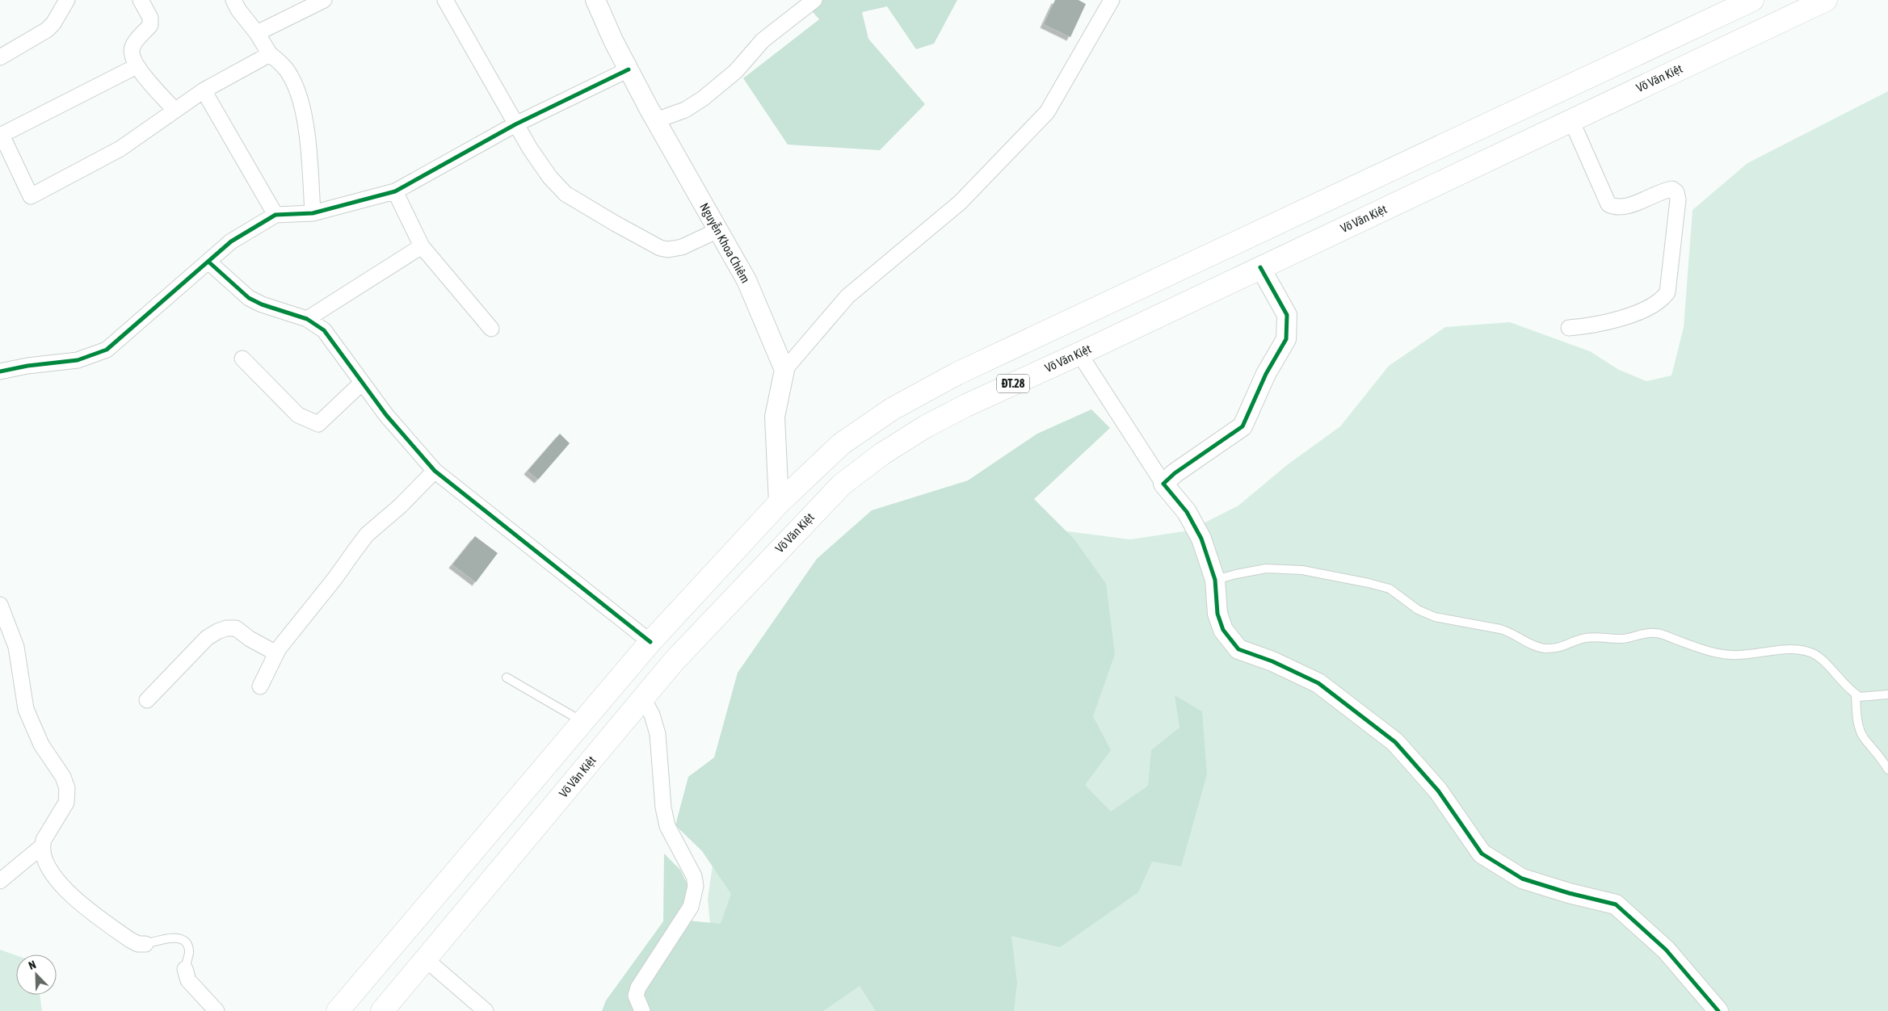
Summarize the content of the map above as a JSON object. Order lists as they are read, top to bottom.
{
  "streets": {
    "main road": ["Võ Văn Kiệt", "ĐT.28"],
    "street": ["Nguyễn Khoa Chiêm"]
  },
  "north": "top left"
}
